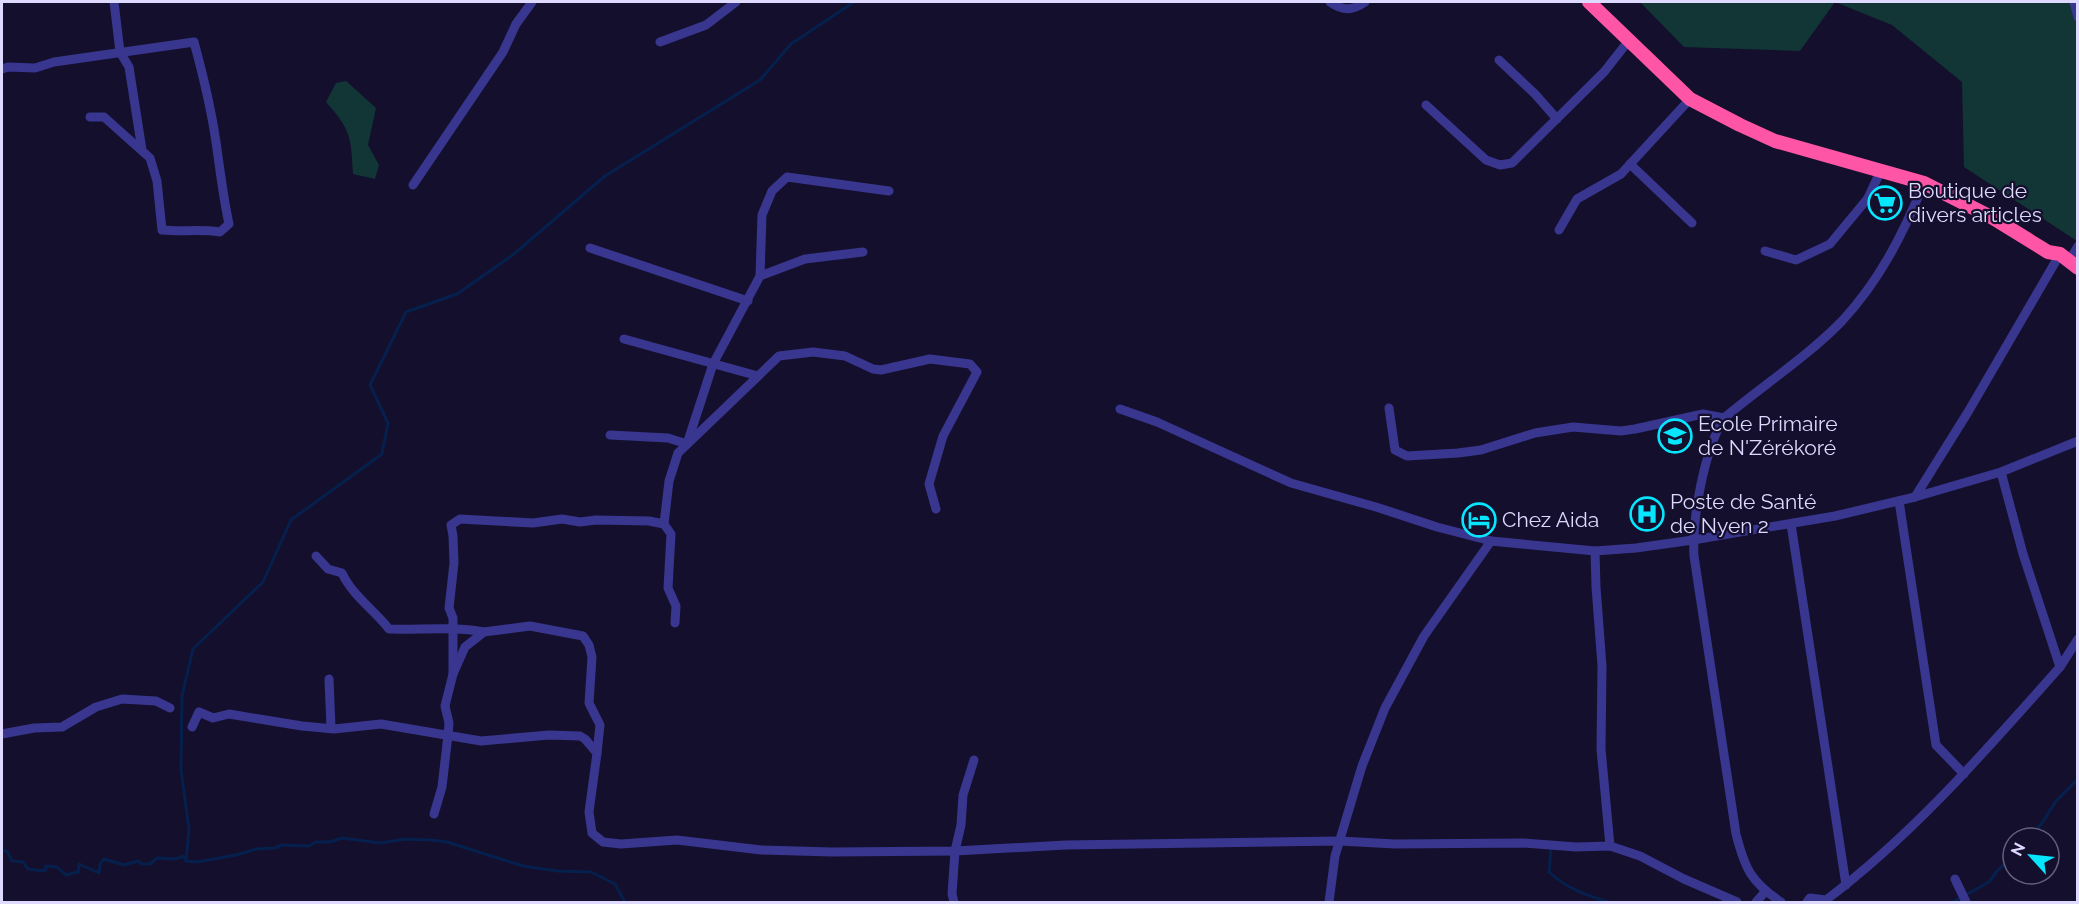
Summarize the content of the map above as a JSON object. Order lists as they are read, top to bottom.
{
  "places": {
    "supermarket": ["Boutique de divers articles"],
    "school or university": ["Ecole Primaire de N'Zérékoré"],
    "hospital": ["Poste de Santé de Nyen 2"],
    "hotel": ["Chez Aida"]
  },
  "north": "top left"
}
